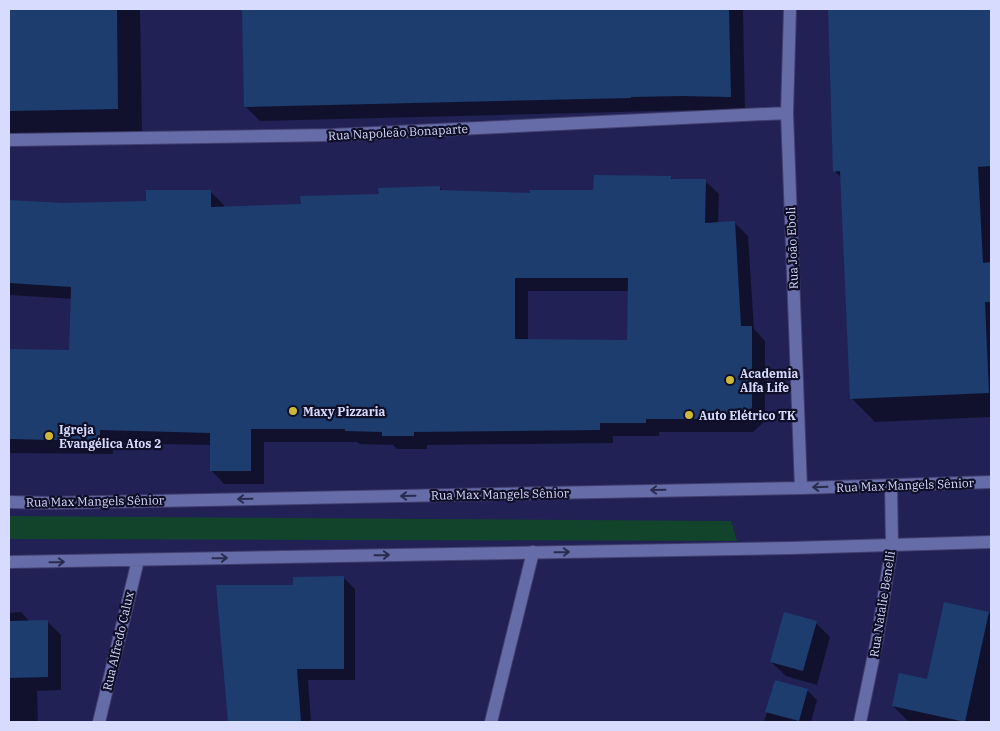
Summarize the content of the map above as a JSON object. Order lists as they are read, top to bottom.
{
  "streets": {
    "street": [
      "Rua Napoleão Bonaparte",
      "Rua João Eboli",
      "Rua Max Mangels Sênior",
      "Rua Natalie Benelli",
      "Rua Alfredo Calux"
    ]
  },
  "crossings": [
    ["Rua Napoleão Bonaparte", "Rua João Eboli"],
    ["Rua João Eboli", "Rua Max Mangels Sênior"],
    ["Rua Max Mangels Sênior", "Rua Natalie Benelli"]
  ],
  "places": [
    "Academia Alfa Life",
    "Maxy Pizzaria",
    "Auto Elétrico TK",
    "Igreja Evangélica Atos 2"
  ]
}
